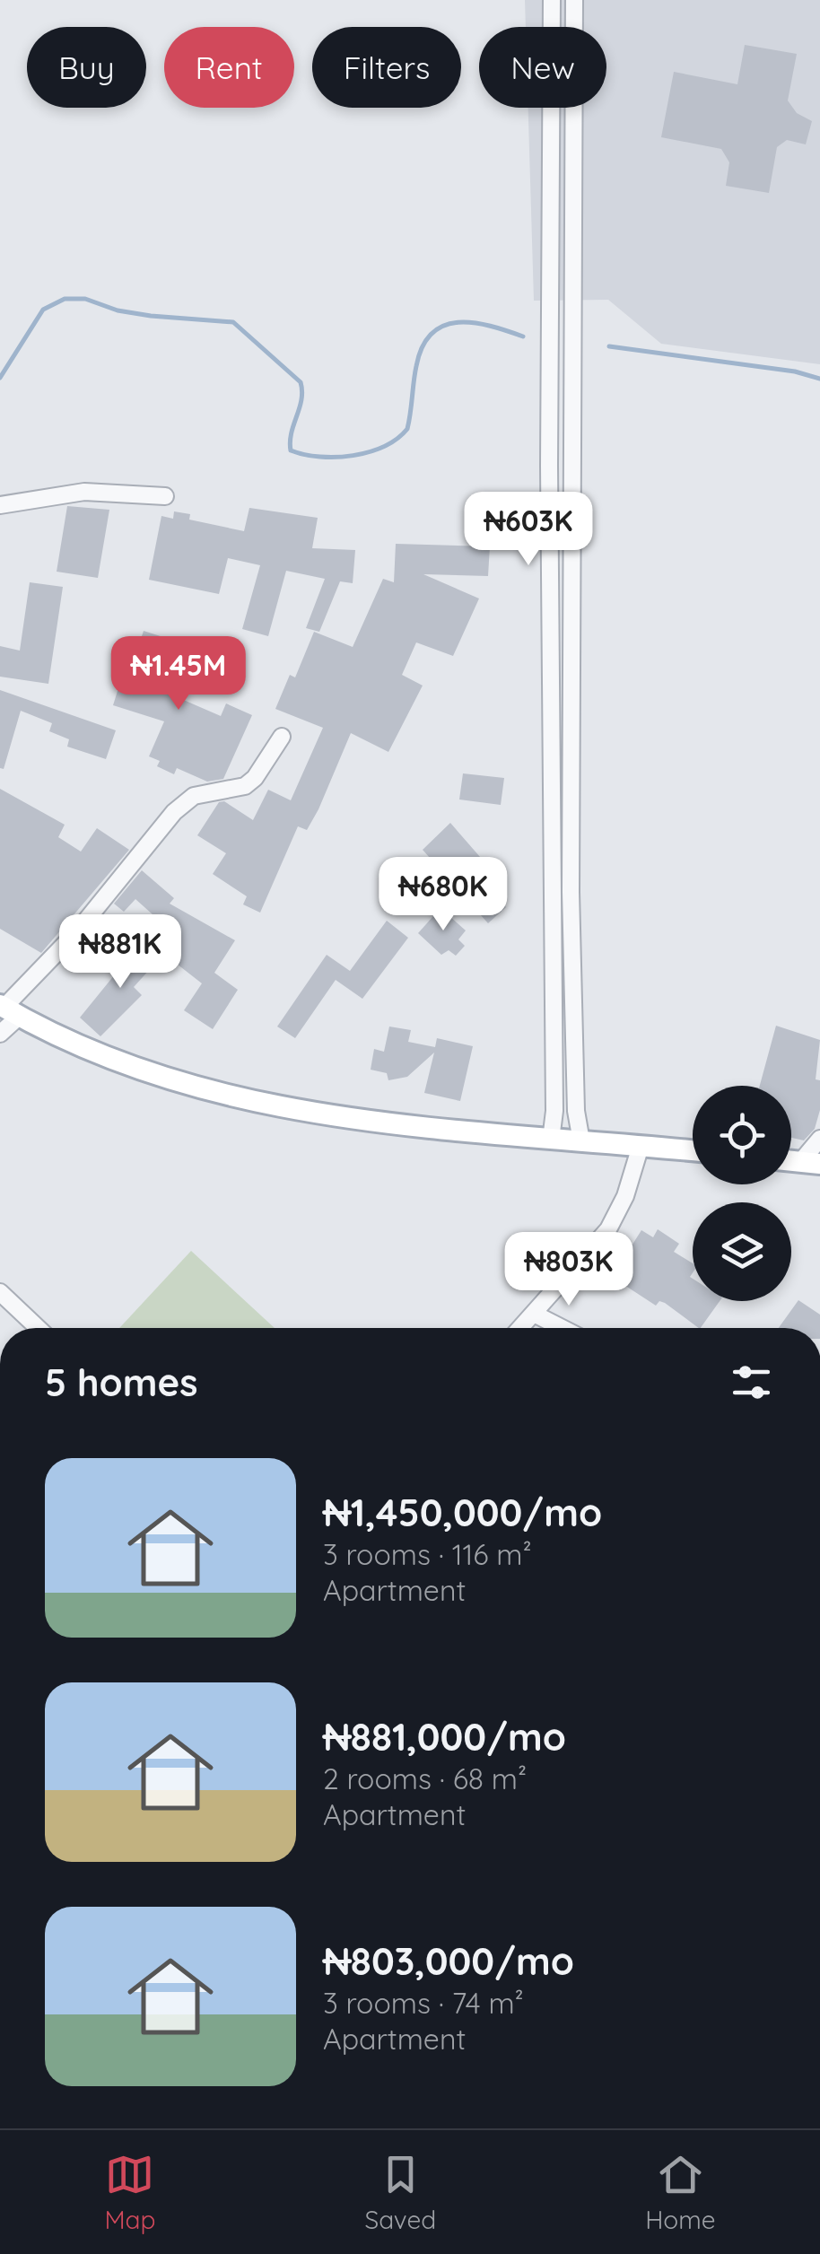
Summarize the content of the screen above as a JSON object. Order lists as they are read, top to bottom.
{
  "page": {
    "chip": [
      "Buy",
      "Rent",
      "Filters",
      "New"
    ],
    "price": [
      "₦603K",
      "₦1.45M",
      "₦680K",
      "₦881K",
      "₦803K"
    ],
    "heading": "5 homes",
    "list": [
      {
        "name": "₦1,450,000/mo",
        "note": "3 rooms · 116 m² · Apartment"
      },
      {
        "name": "₦881,000/mo",
        "note": "2 rooms · 68 m² · Apartment"
      },
      {
        "name": "₦803,000/mo",
        "note": "3 rooms · 74 m² · Apartment"
      }
    ],
    "tabs": ["Map", "Saved", "Home"]
  }
}
